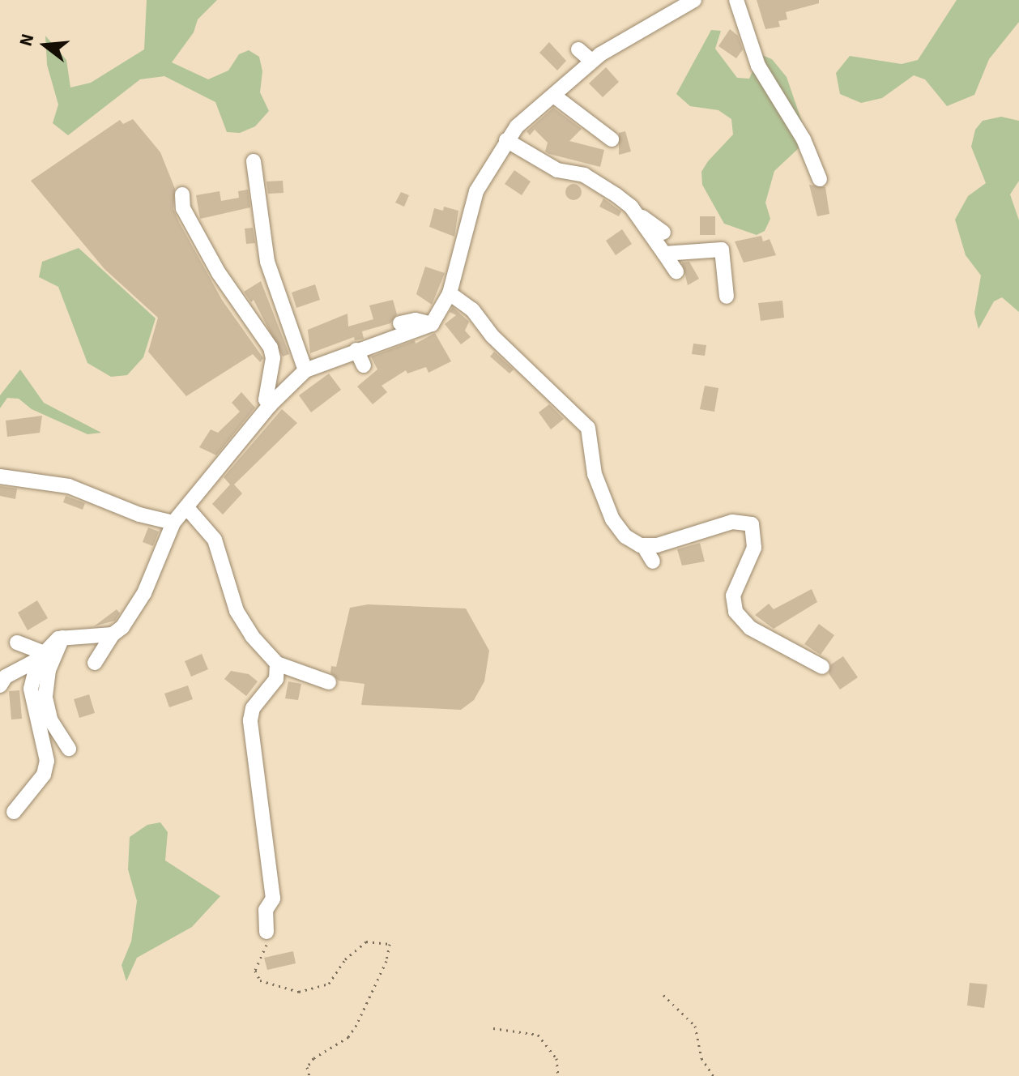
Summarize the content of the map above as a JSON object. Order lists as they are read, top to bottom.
{
  "north": "left"
}
